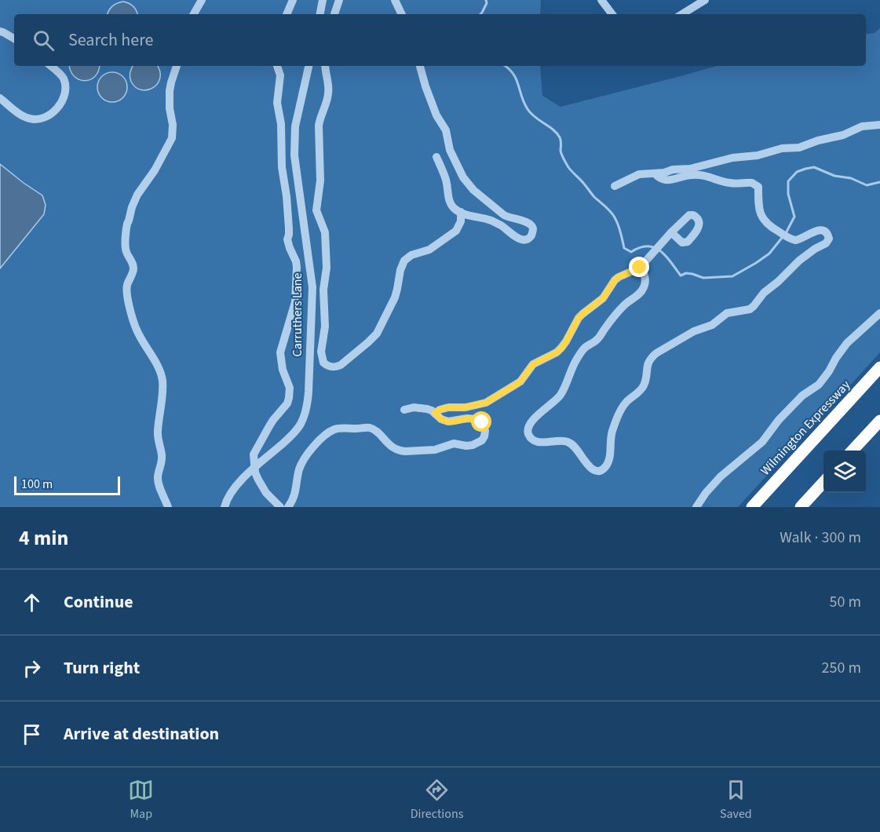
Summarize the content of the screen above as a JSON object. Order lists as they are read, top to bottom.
{
  "streets": {
    "highway": ["Wilmington Expressway"],
    "street": ["Carruthers Lane"]
  },
  "scale_bar": "100 m",
  "page": {
    "search": "Search here",
    "scale": "100 m",
    "heading": ["4 min", "Walk · 300 m"],
    "list": [
      ["Continue", "50 m"],
      ["Turn right", "250 m"],
      "Arrive at destination"
    ],
    "nav": ["Map", "Directions", "Saved"]
  }
}
